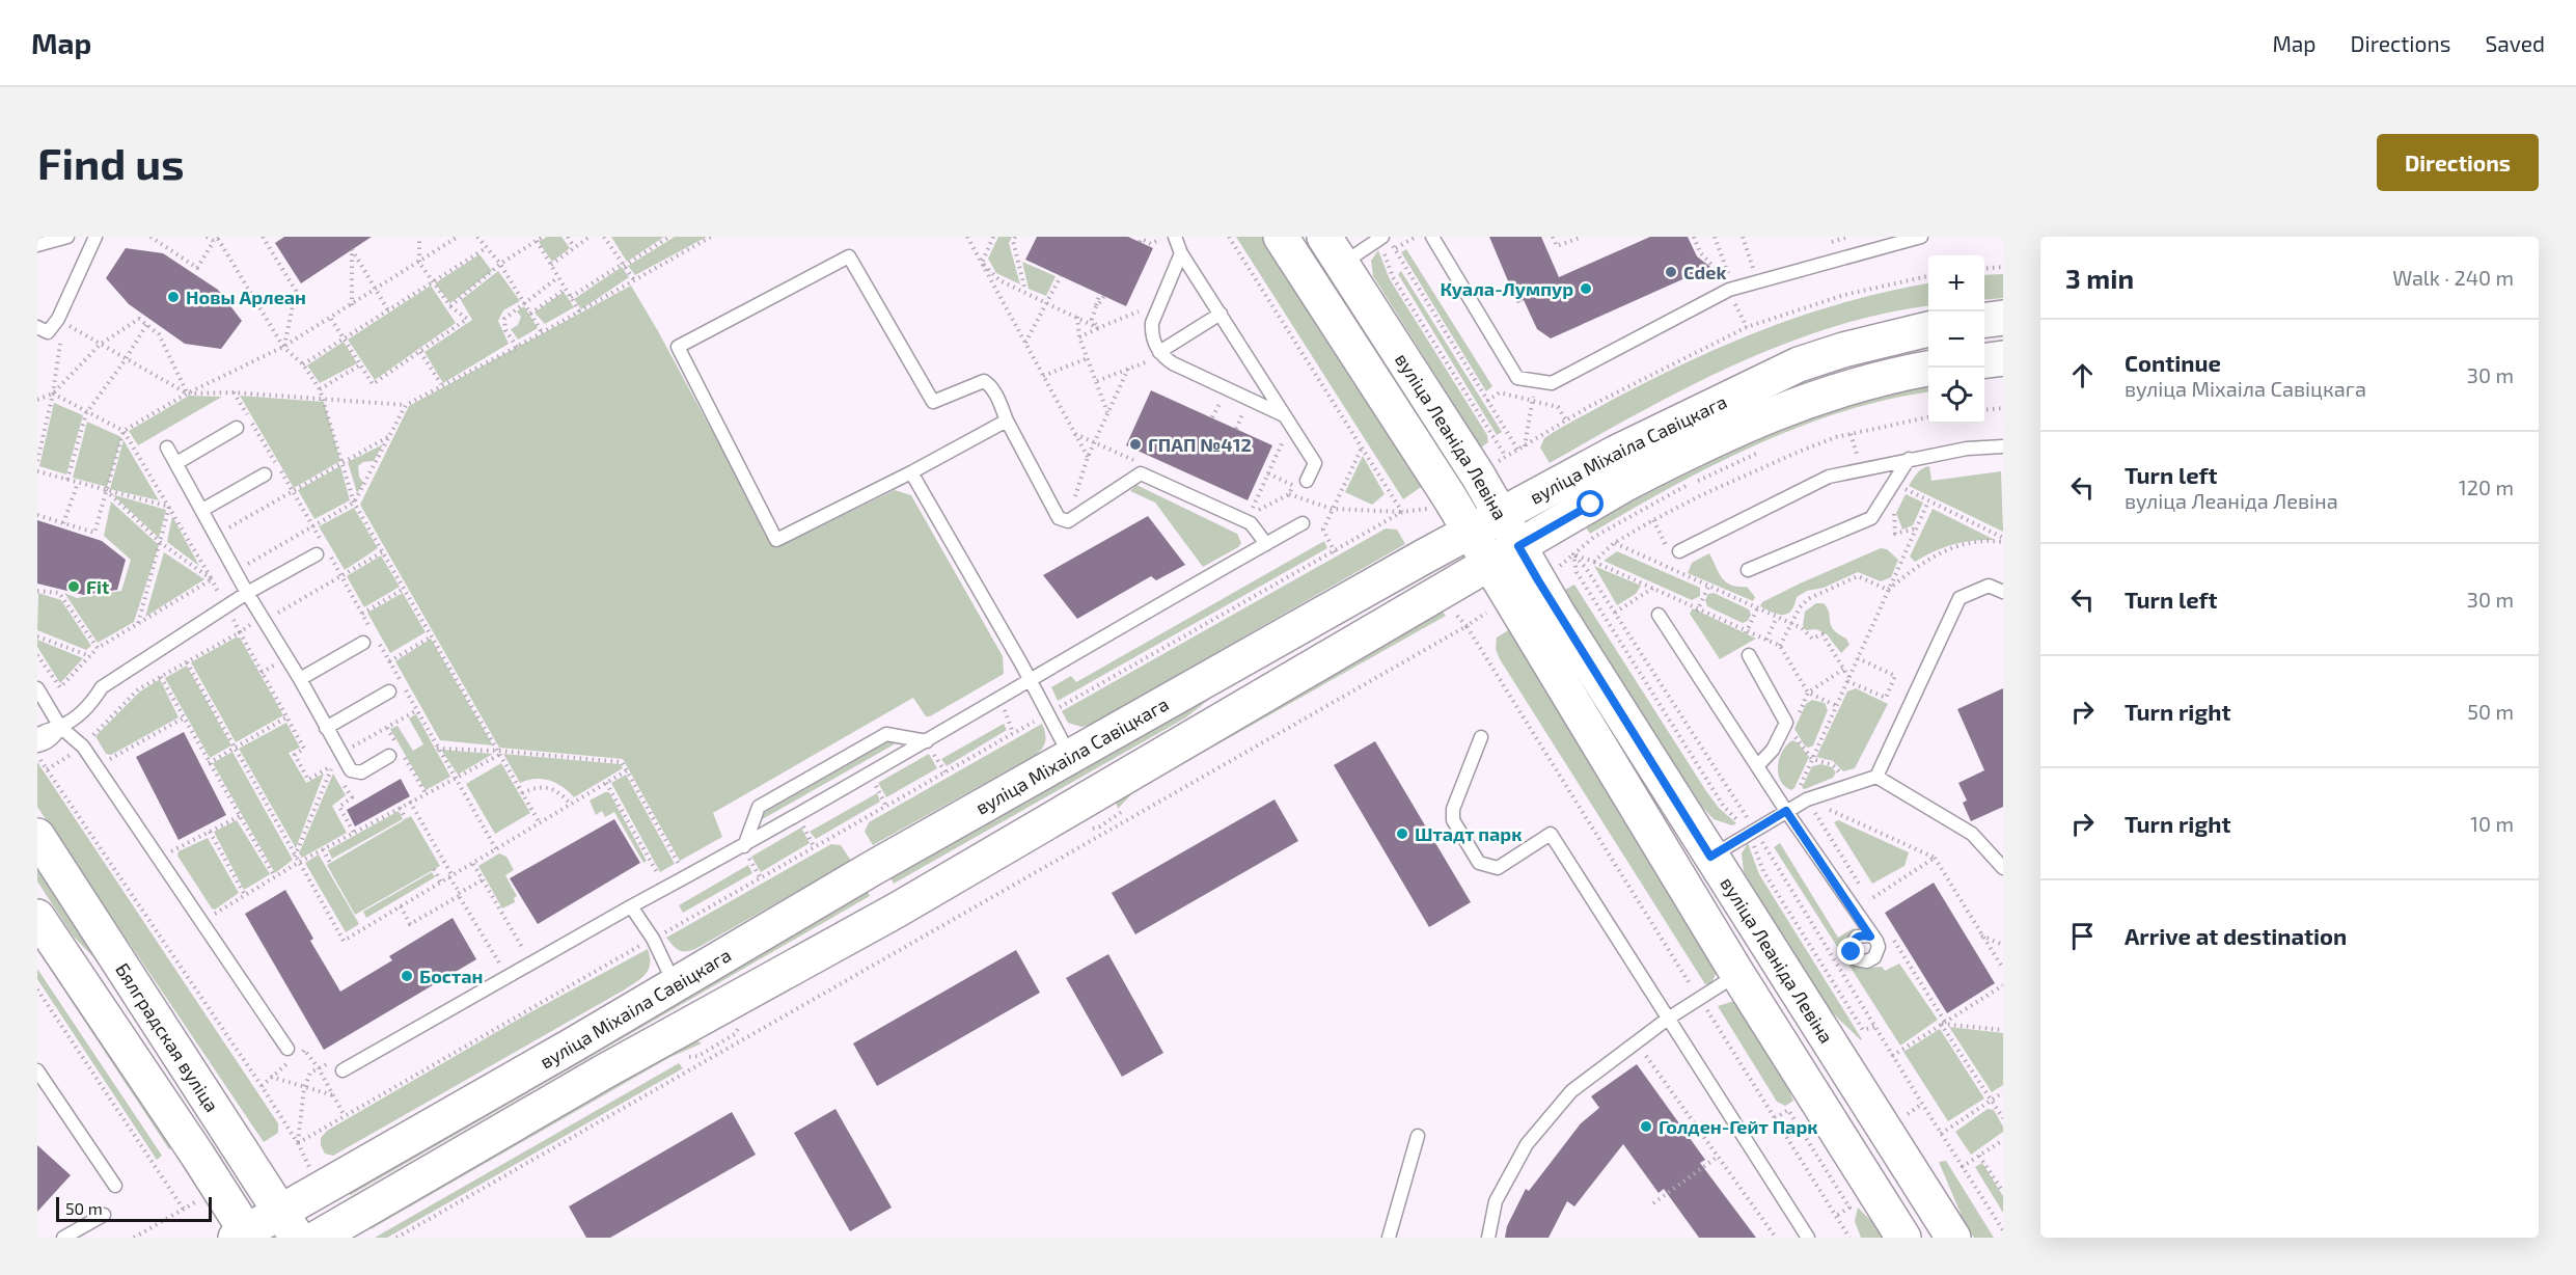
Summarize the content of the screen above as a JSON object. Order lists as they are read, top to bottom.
{
  "streets": {
    "street": ["вуліца Леаніда Левіна", "вуліца Міхаіла Савіцкага", "Бялградская вуліца"]
  },
  "crossings": [
    ["вуліца Леаніда Левіна", "вуліца Міхаіла Савіцкага"],
    ["вуліца Міхаіла Савіцкага", "Бялградская вуліца"]
  ],
  "places": [
    "Cdek",
    "Куала-Лумпур",
    "Новы Арлеан",
    "ГПАП №412",
    "Fit",
    "Штадт парк",
    "Бостан",
    "Голден-Гейт Парк"
  ],
  "scale_bar": "50 m",
  "page": {
    "header": "Map",
    "nav": ["Map", "Directions", "Saved"],
    "buttons": "Directions",
    "title": "Find us",
    "heading": ["3 min", "Walk · 240 m"],
    "map_buttons": ["+", "−"],
    "list": [
      ["Continue", "вуліца Міхаіла Савіцкага", "30 m"],
      ["Turn left", "вуліца Леаніда Левіна", "120 m"],
      ["Turn left", "30 m"],
      ["Turn right", "50 m"],
      ["Turn right", "10 m"],
      "Arrive at destination"
    ],
    "scale": "50 m"
  }
}
